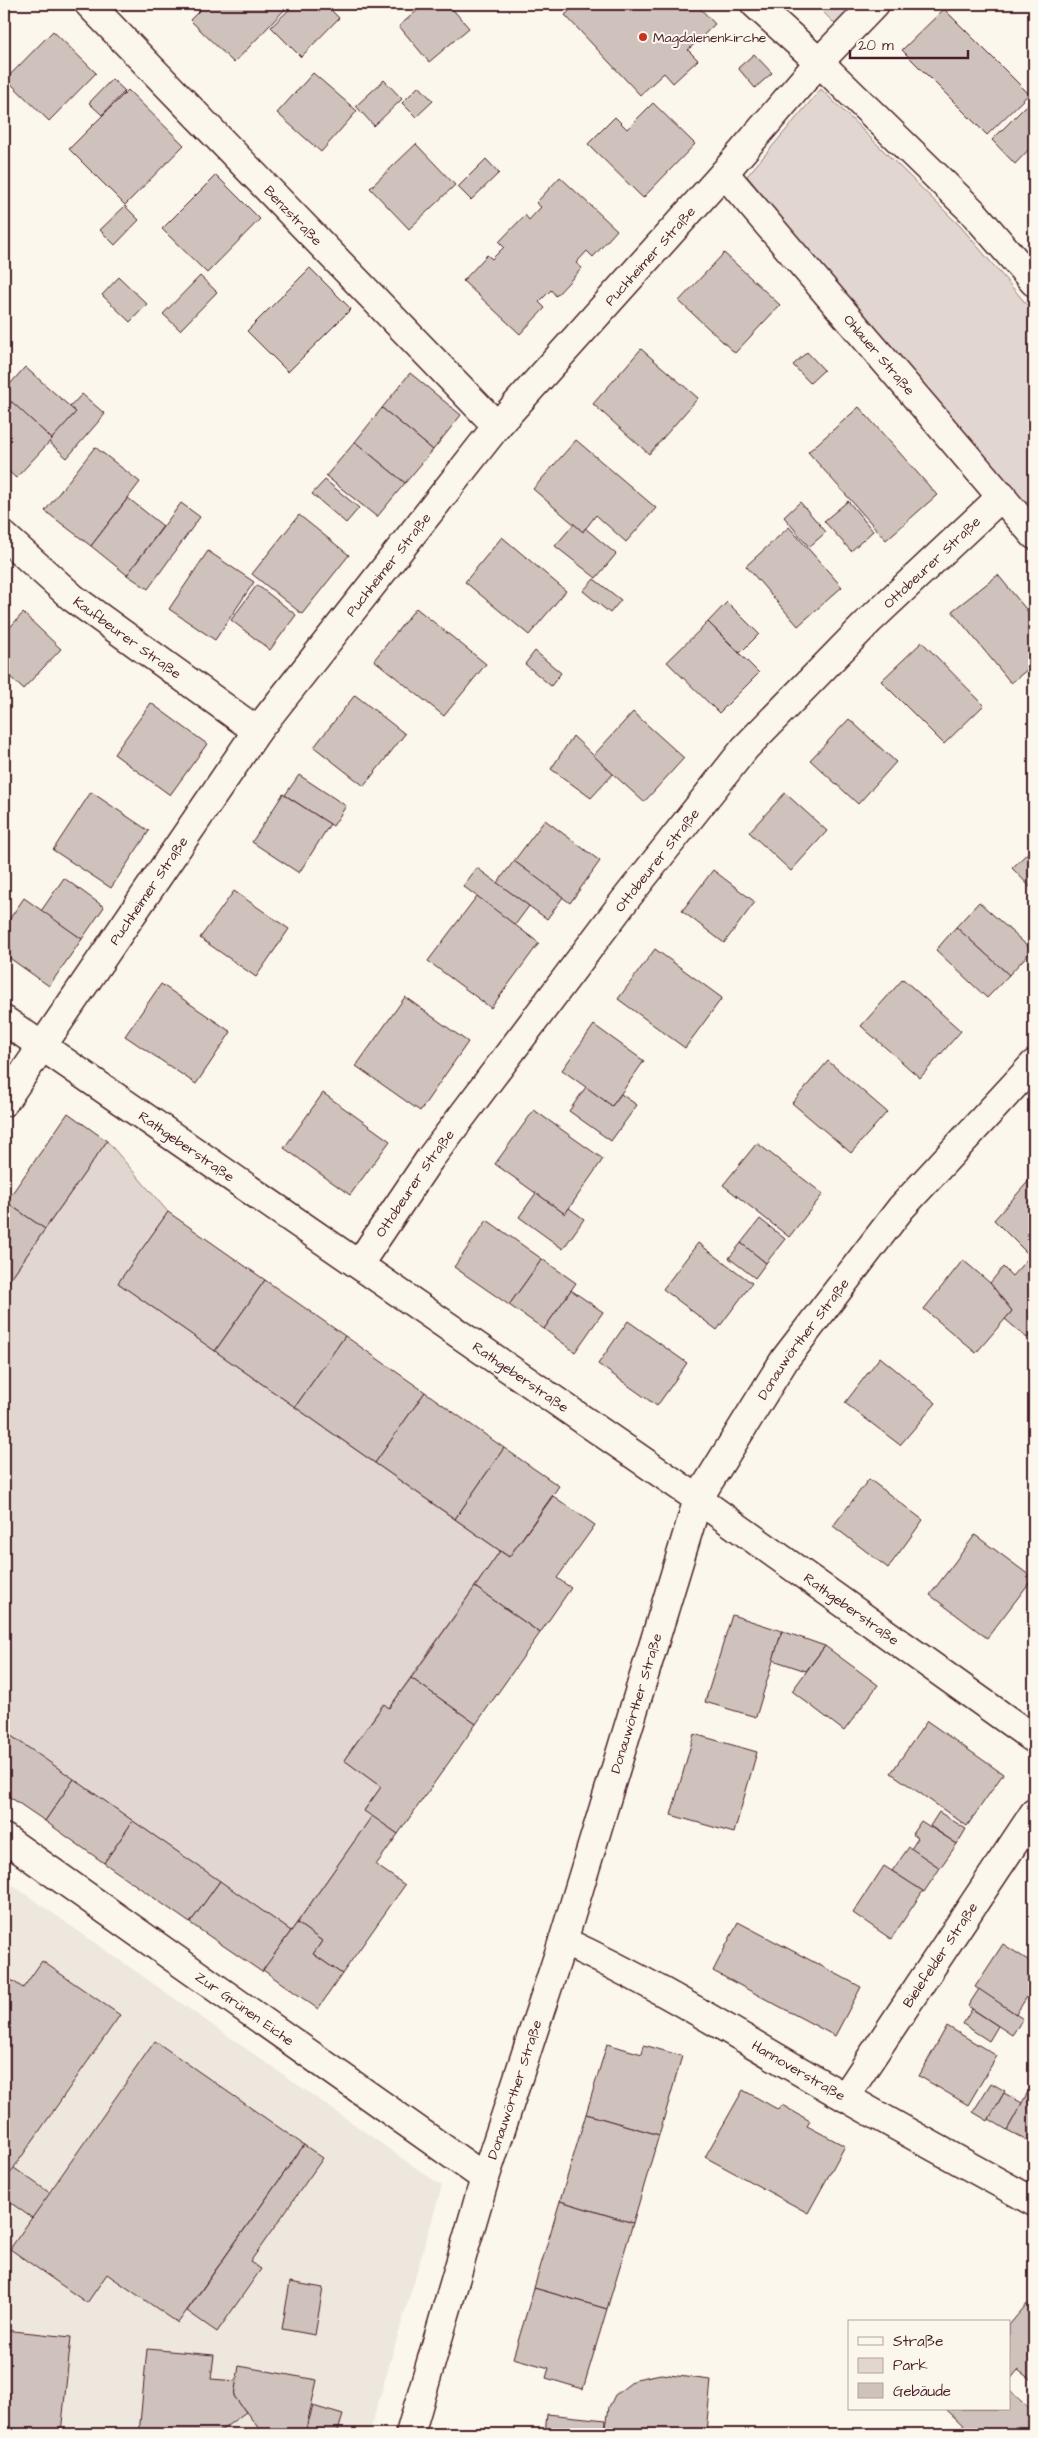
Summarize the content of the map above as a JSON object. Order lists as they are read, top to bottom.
{
  "streets": {
    "street": [
      "Benzstraße",
      "Puchheimer Straße",
      "Ohlauer Straße",
      "Ottobeurer Straße",
      "Kaufbeurer Straße",
      "Rathgeberstraße",
      "Donauwörther Straße",
      "Bielefelder Straße",
      "Zur Grünen Eiche",
      "Hannoverstraße"
    ]
  },
  "crossings": [
    ["Benzstraße", "Puchheimer Straße"],
    ["Puchheimer Straße", "Ohlauer Straße"],
    ["Puchheimer Straße", "Kaufbeurer Straße"],
    ["Puchheimer Straße", "Rathgeberstraße"],
    ["Ohlauer Straße", "Ottobeurer Straße"],
    ["Ottobeurer Straße", "Rathgeberstraße"],
    ["Rathgeberstraße", "Donauwörther Straße"],
    ["Donauwörther Straße", "Zur Grünen Eiche"],
    ["Donauwörther Straße", "Hannoverstraße"],
    ["Bielefelder Straße", "Hannoverstraße"]
  ],
  "places": ["Magdalenenkirche"],
  "legend": ["Straße", "Park", "Gebäude"],
  "scale_bar": "20 m"
}
